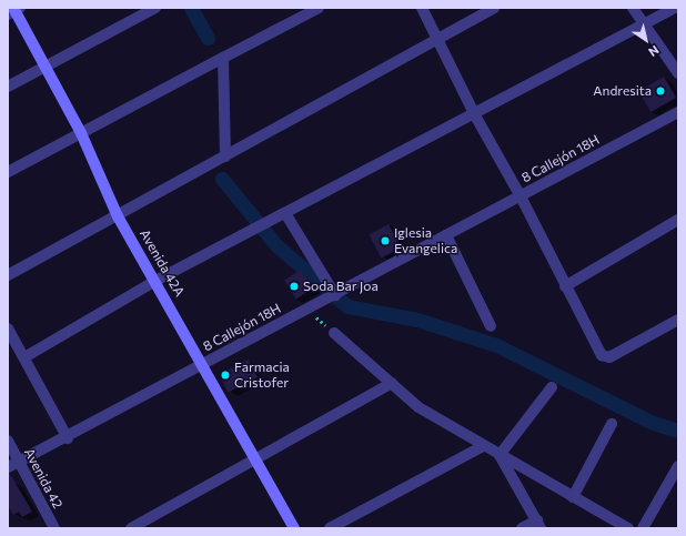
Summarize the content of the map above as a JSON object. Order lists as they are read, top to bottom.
{
  "streets": {
    "street": ["8 Callejón 18H", "Avenida 42A", "Avenida 42"]
  },
  "crossings": [
    ["8 Callejón 18H", "Avenida 42A"],
    ["8 Callejón 18H", "Avenida 42"]
  ],
  "places": [
    "Andresita",
    "Iglesia Evangelica",
    "Soda Bar Joa",
    "Farmacia Cristofer"
  ],
  "north": "bottom right"
}
